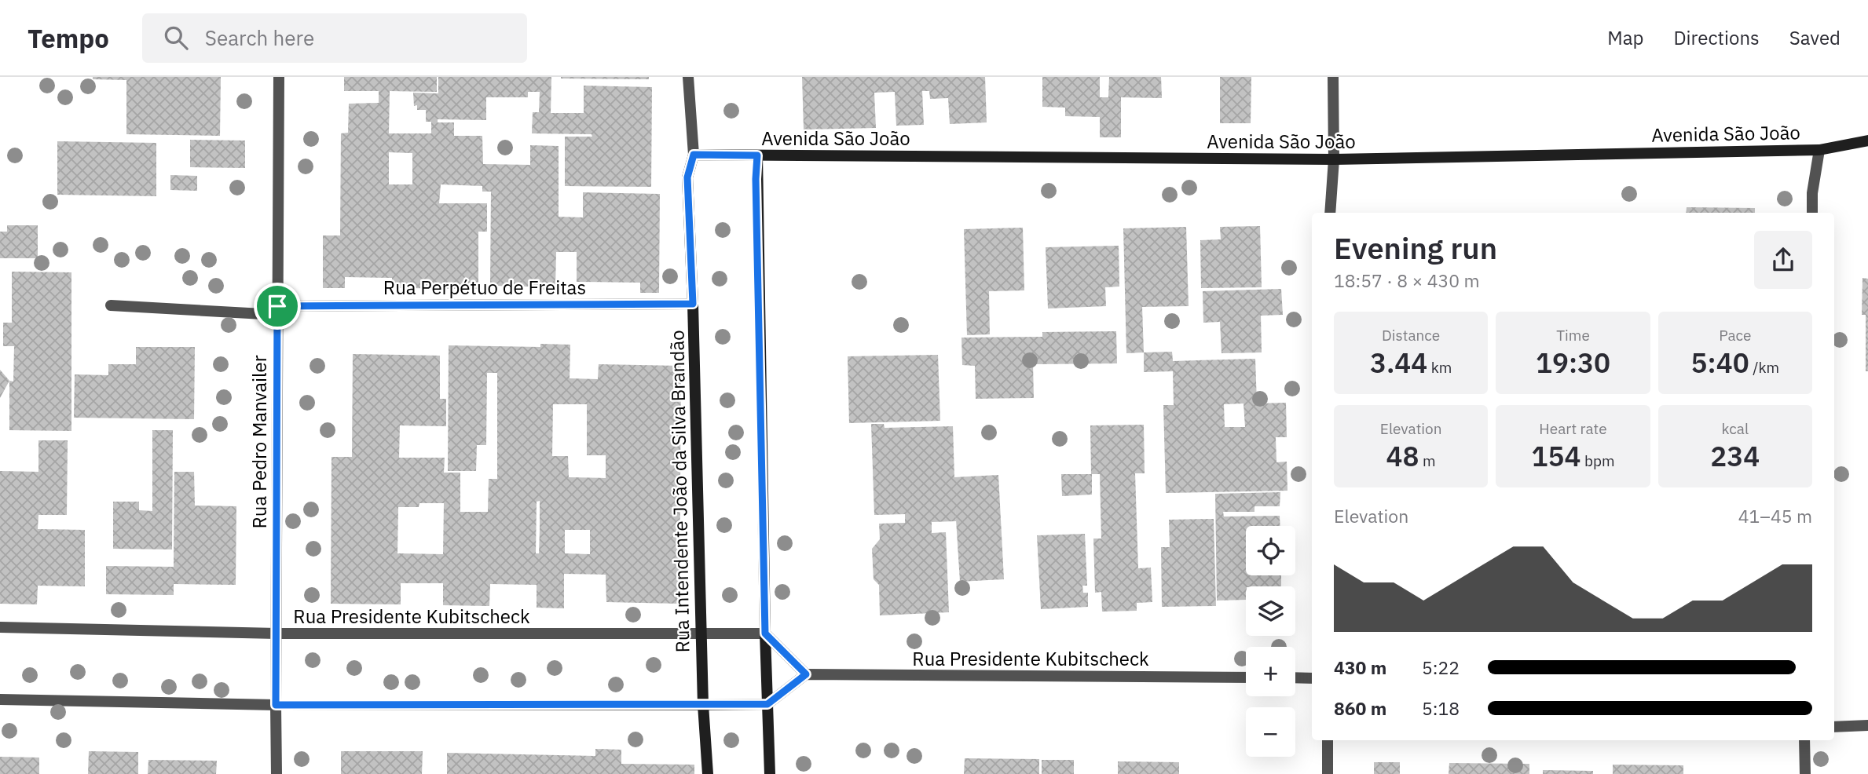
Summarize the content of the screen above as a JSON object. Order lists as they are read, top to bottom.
{
  "streets": {
    "street": [
      "Avenida São João",
      "Rua Perpétuo de Freitas",
      "Rua Pedro Manvailer",
      "Rua Intendente João da Silva Brandão",
      "Rua Presidente Kubitscheck"
    ]
  },
  "crossings": [
    ["Avenida São João", "Rua Intendente João da Silva Brandão"],
    ["Rua Perpétuo de Freitas", "Rua Pedro Manvailer"],
    ["Rua Perpétuo de Freitas", "Rua Intendente João da Silva Brandão"],
    ["Rua Pedro Manvailer", "Rua Presidente Kubitscheck"],
    ["Rua Intendente João da Silva Brandão", "Rua Presidente Kubitscheck"]
  ],
  "page": {
    "header": "Tempo",
    "search": "Search here",
    "nav": ["Map", "Directions", "Saved"],
    "heading": ["Evening run", "18:57 · 8 × 430 m"],
    "stats": [
      ["Distance", "3.44 km"],
      ["Time", "19:30"],
      ["Pace", "5:40 /km"],
      ["Elevation", "48 m"],
      ["Heart rate", "154 bpm"],
      ["kcal", "234"]
    ],
    "chart": ["Elevation", "41–45 m"],
    "map_buttons": ["+", "−"],
    "list": [
      {
        "name": "430 m",
        "note": "5:22"
      },
      {
        "name": "860 m",
        "note": "5:18"
      }
    ]
  }
}
